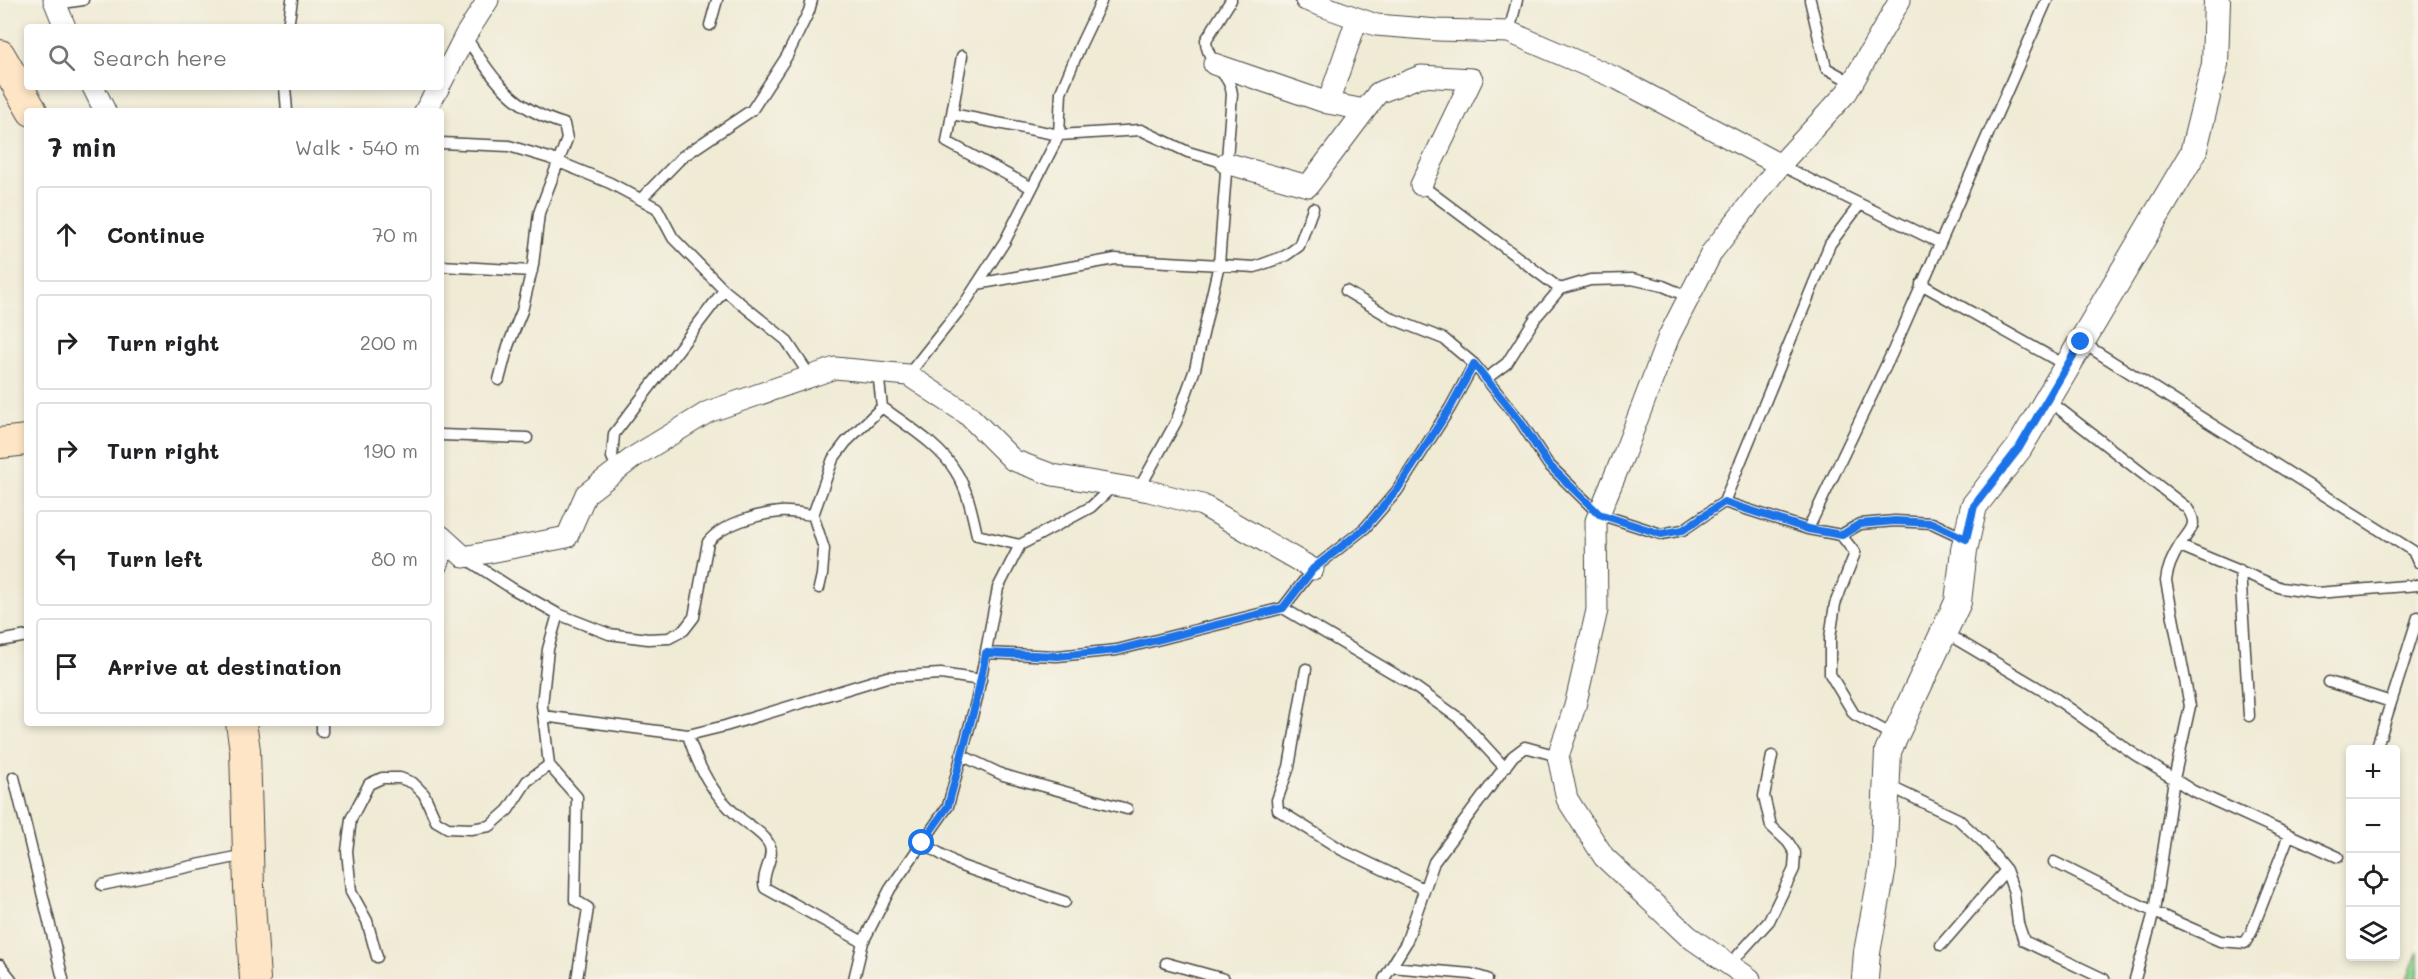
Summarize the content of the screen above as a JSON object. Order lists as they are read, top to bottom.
{
  "page": {
    "search": "Search here",
    "heading": ["7 min", "Walk · 540 m"],
    "list": [
      ["Continue", "70 m"],
      ["Turn right", "200 m"],
      ["Turn right", "190 m"],
      ["Turn left", "80 m"],
      "Arrive at destination"
    ],
    "map_buttons": ["+", "−"]
  }
}
